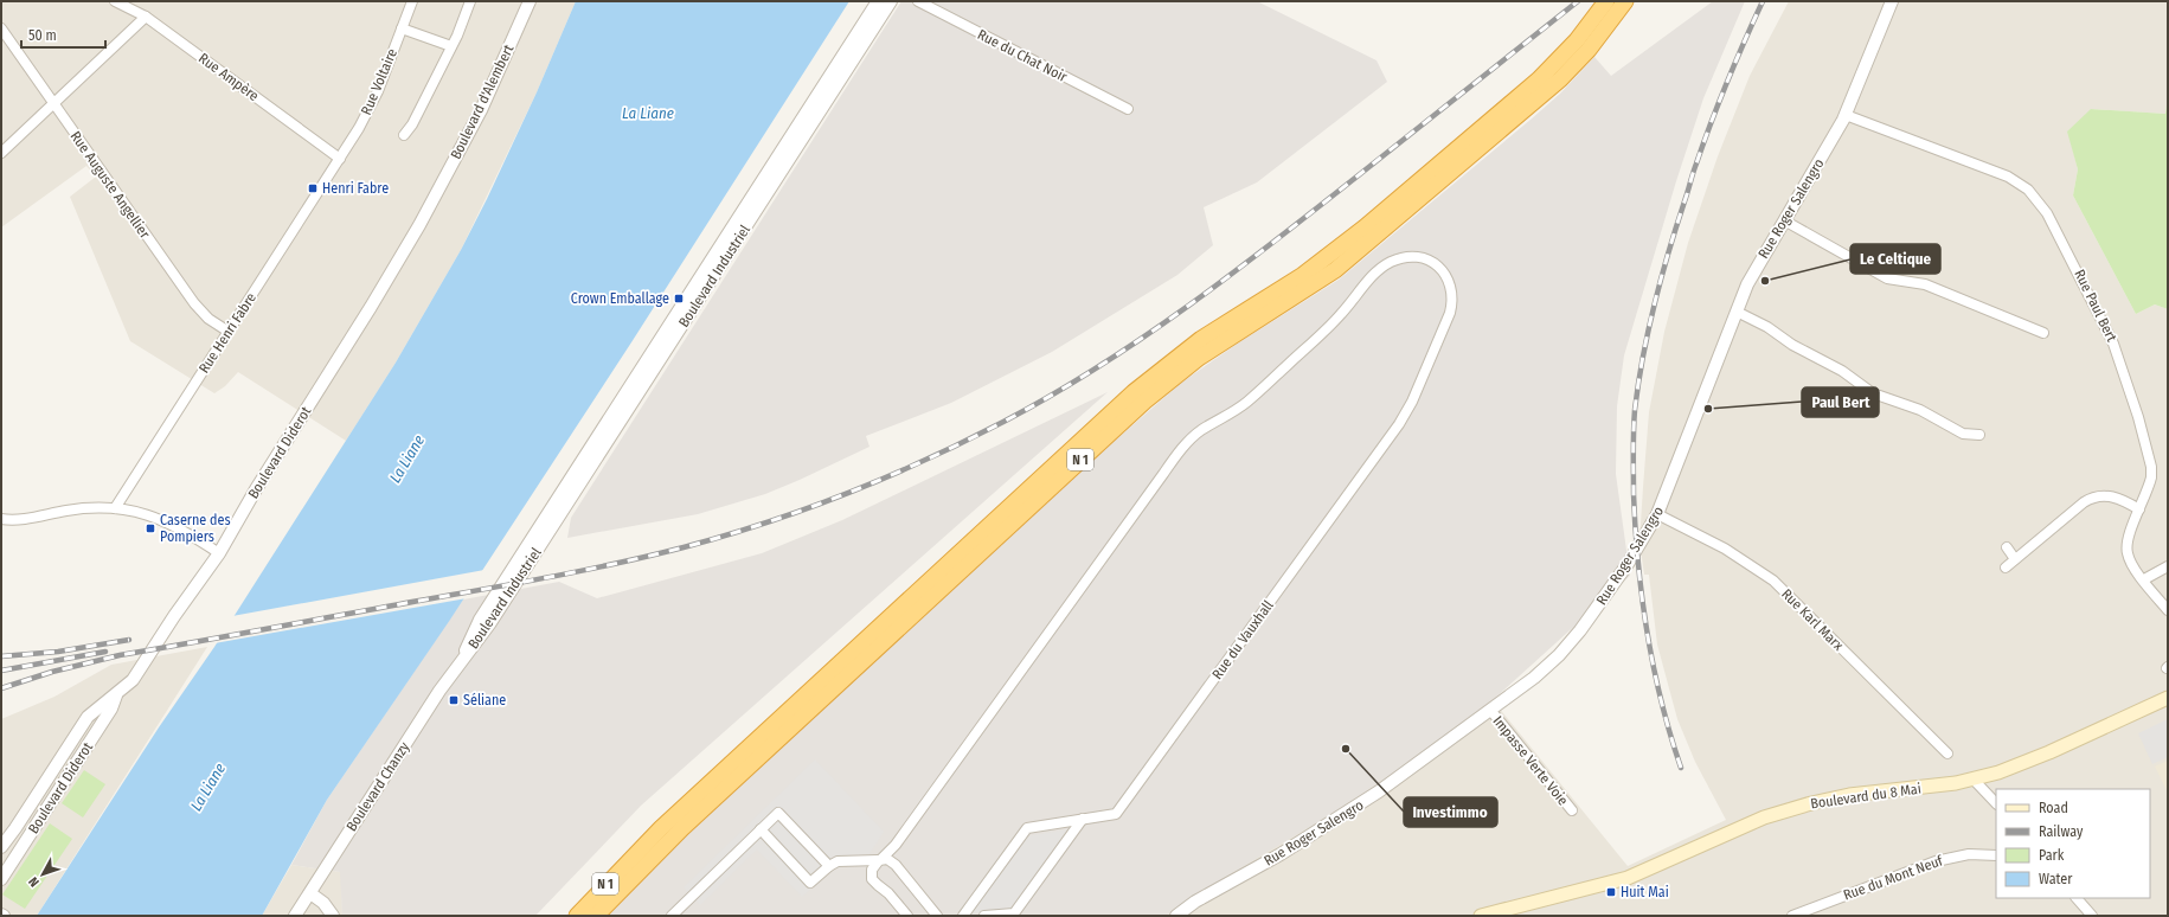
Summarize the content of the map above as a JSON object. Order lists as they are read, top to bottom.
{
  "streets": {
    "highway": ["N 1"],
    "main road": ["Boulevard du 8 Mai"],
    "street": [
      "Rue du Chat Noir",
      "Rue Ampère",
      "Rue Voltaire",
      "Boulevard d'Alembert",
      "Rue Auguste Angellier",
      "Rue Roger Salengro",
      "Boulevard Industriel",
      "Rue Paul Bert",
      "Rue Henri Fabre",
      "Boulevard Diderot",
      "Rue Karl Marx",
      "Rue du Vauxhall",
      "Impasse Verte Voie",
      "Boulevard Chanzy",
      "Rue du Mont Neuf"
    ]
  },
  "crossings": [
    ["Rue Ampère", "Rue Voltaire"],
    ["Rue Ampère", "Rue Henri Fabre"],
    ["Rue Voltaire", "Rue Henri Fabre"],
    ["Boulevard d'Alembert", "Boulevard Diderot"],
    ["Rue Auguste Angellier", "Rue Henri Fabre"],
    ["Rue Roger Salengro", "Rue Paul Bert"],
    ["Rue Roger Salengro", "Rue Karl Marx"],
    ["Rue Roger Salengro", "Impasse Verte Voie"],
    ["Boulevard Industriel", "Boulevard Chanzy"]
  ],
  "water": ["La Liane"],
  "places": {
    "transit": [
      "Henri Fabre",
      "Crown Emballage",
      "Caserne des Pompiers",
      "Séliane",
      "Huit Mai"
    ],
    "other": ["Le Celtique", "Paul Bert", "Investimmo"]
  },
  "legend": [
    "Road",
    "Railway",
    "Park",
    "Water"
  ],
  "scale_bar": "50 m",
  "north": "bottom left"
}
